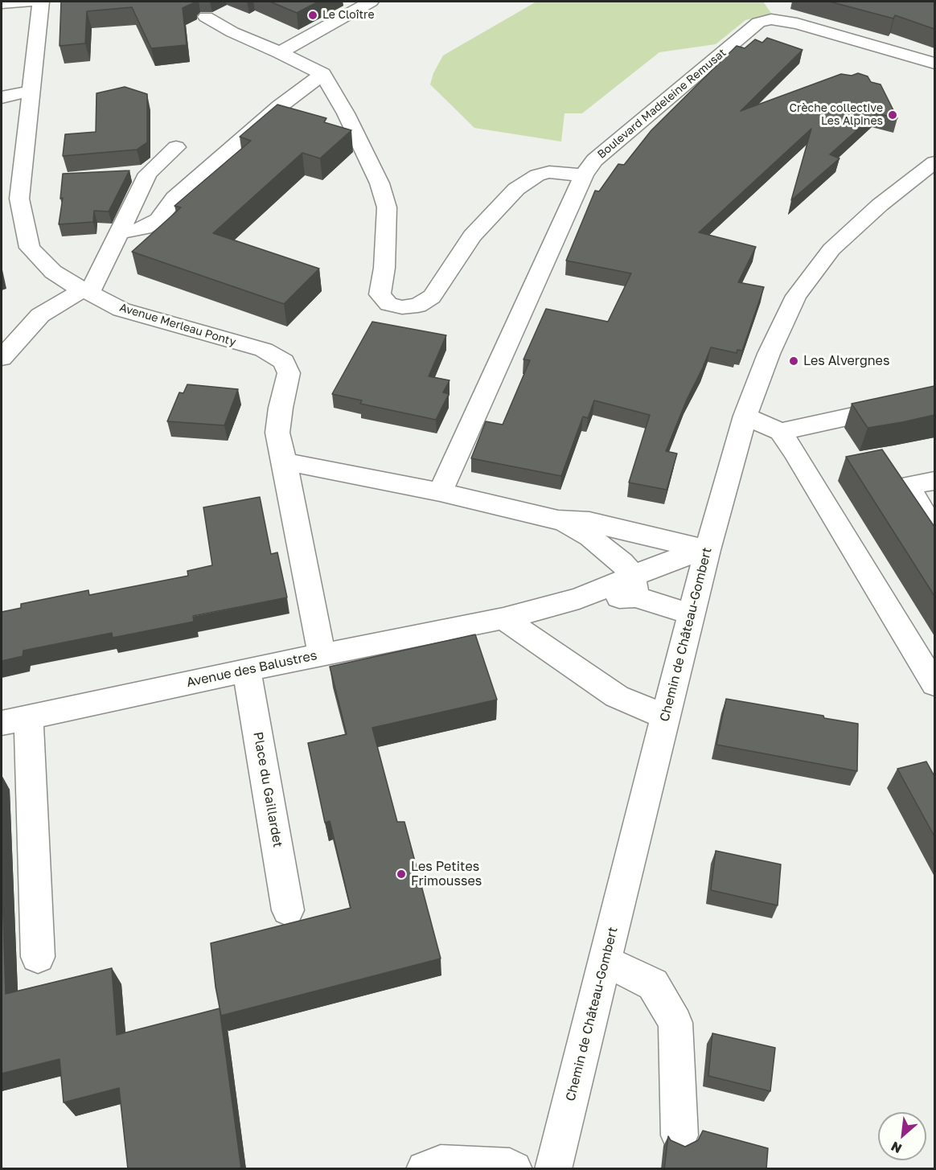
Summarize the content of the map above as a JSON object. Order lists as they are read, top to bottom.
{
  "streets": {
    "street": [
      "Boulevard Madeleine Remusat",
      "Avenue Merleau Ponty",
      "Chemin de Château-Gombert",
      "Avenue des Balustres",
      "Place du Gaillardet"
    ]
  },
  "crossings": [
    ["Avenue Merleau Ponty", "Avenue des Balustres"],
    ["Chemin de Château-Gombert", "Avenue des Balustres"],
    ["Avenue des Balustres", "Place du Gaillardet"]
  ],
  "places": [
    "Le Cloître",
    "Crèche collective Les Alpines",
    "Les Alvergnes",
    "Les Petites Frimousses"
  ],
  "north": "bottom left"
}
